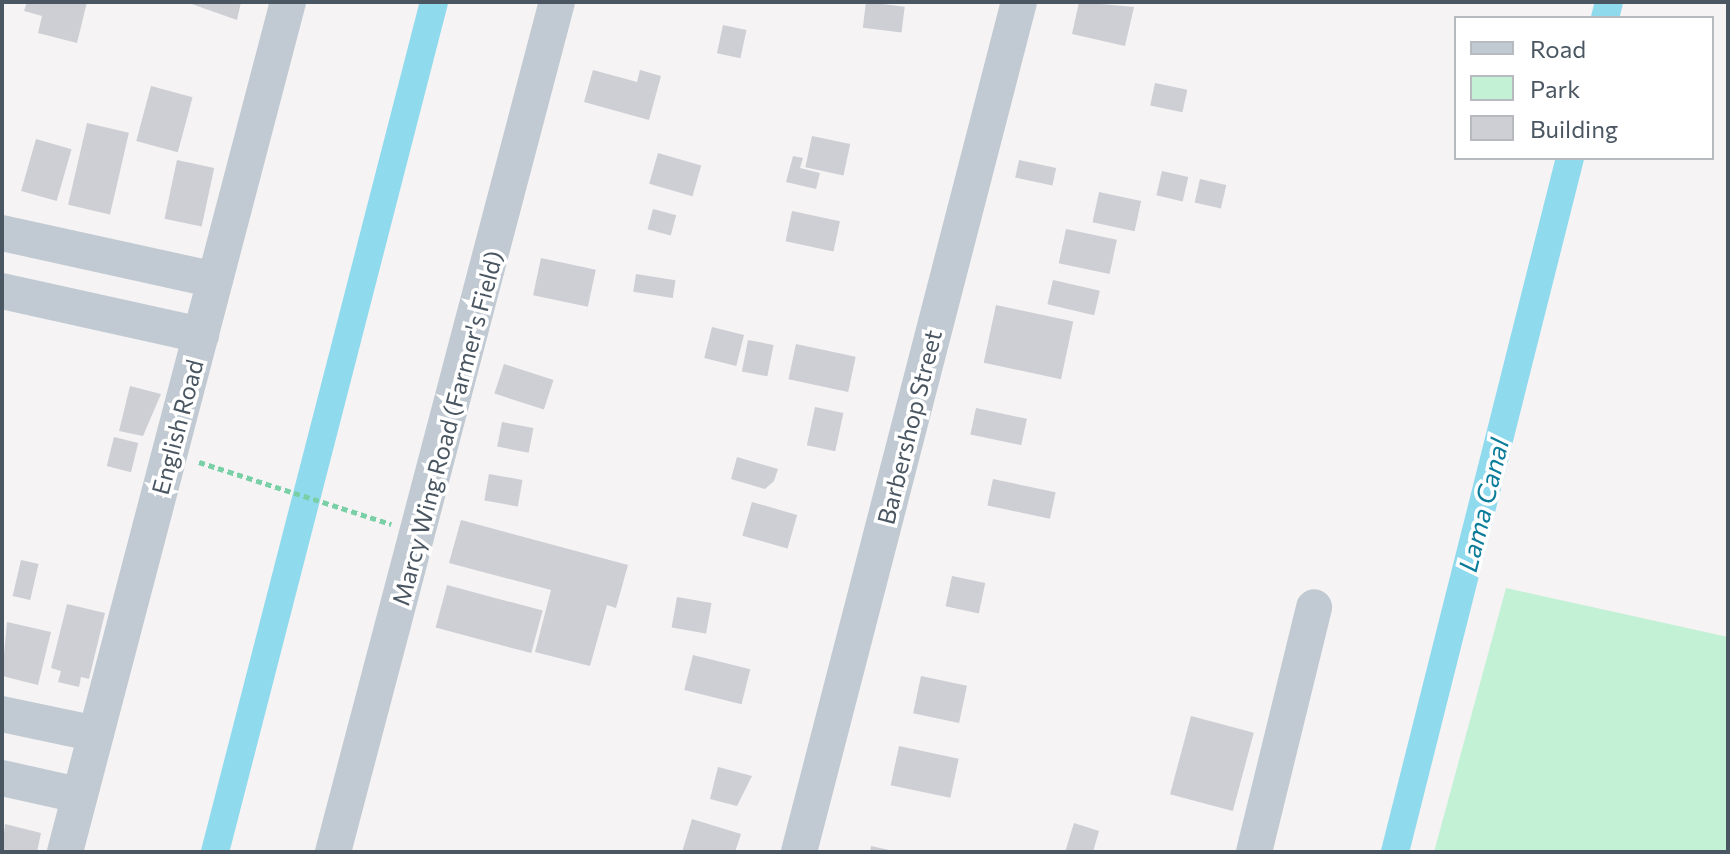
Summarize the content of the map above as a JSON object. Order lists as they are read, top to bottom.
{
  "streets": {
    "street": ["English Road", "Barbershop Street", "Marcy Wing Road (Farmer's Field)"]
  },
  "water": ["Lama Canal"],
  "legend": ["Road", "Park", "Building"]
}
